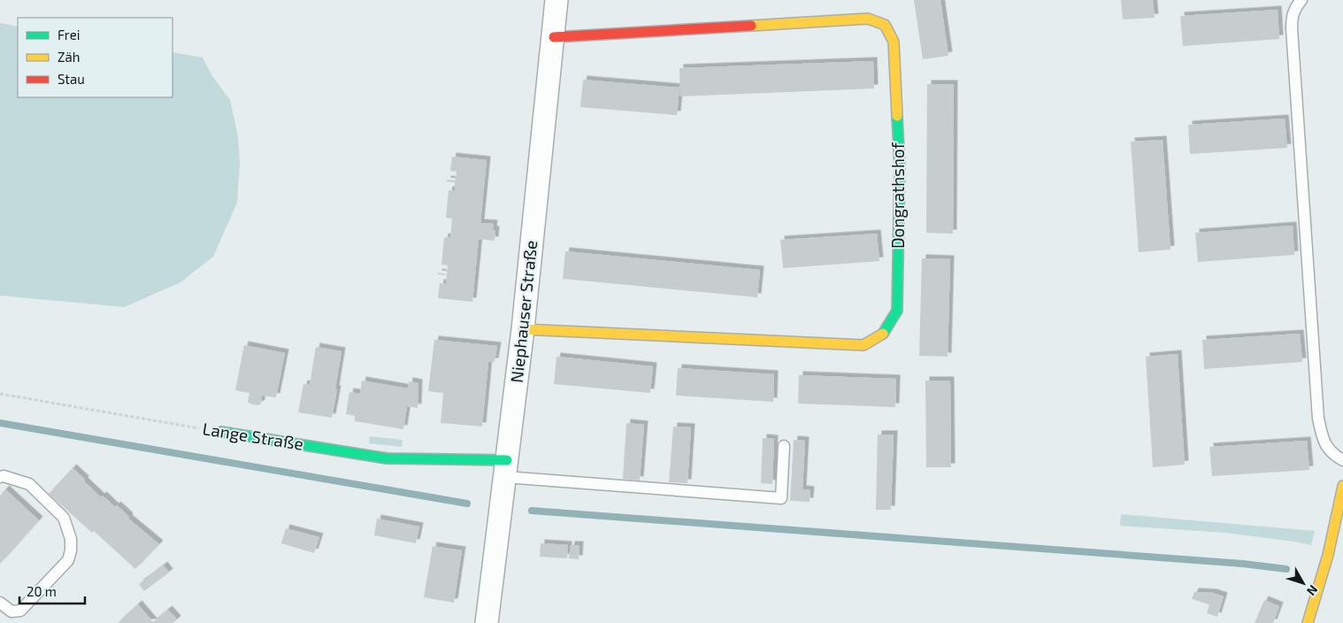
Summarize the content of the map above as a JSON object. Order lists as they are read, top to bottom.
{
  "streets": {
    "street": ["Dongrathshof", "Niephauser Straße", "Lange Straße"]
  },
  "crossings": [
    ["Dongrathshof", "Niephauser Straße"],
    ["Niephauser Straße", "Lange Straße"]
  ],
  "legend": ["Frei", "Zäh", "Stau"],
  "scale_bar": "20 m",
  "north": "bottom right"
}
